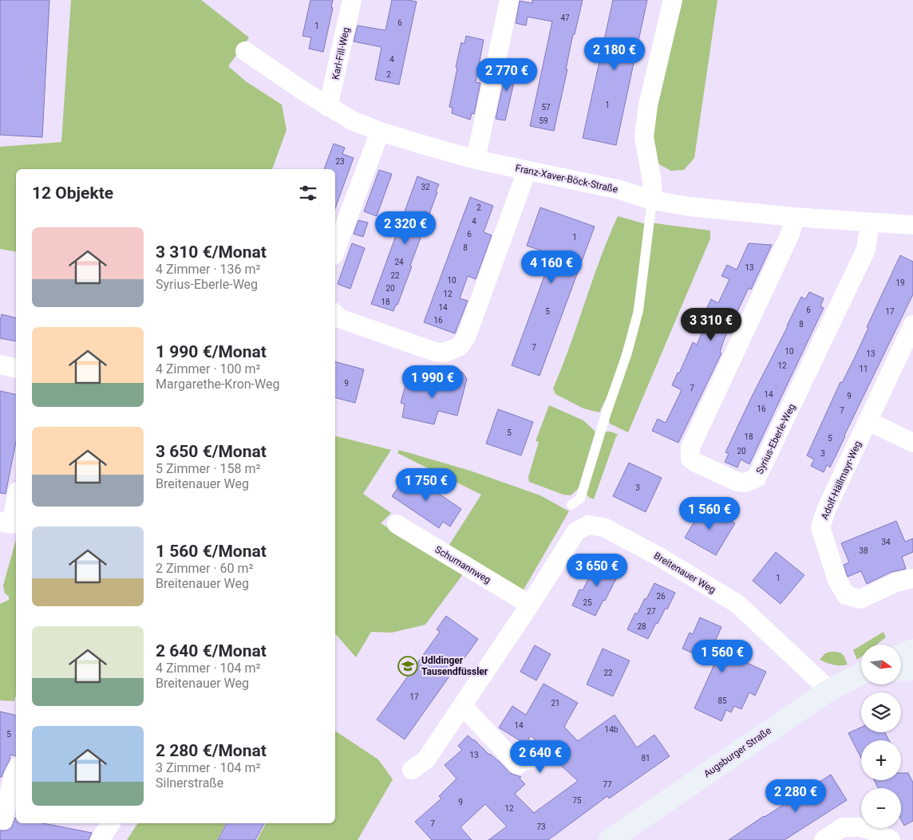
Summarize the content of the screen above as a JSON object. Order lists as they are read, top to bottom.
{
  "streets": {
    "main road": ["Augsburger Straße"],
    "street": [
      "Karl-Fill-Weg",
      "Franz-Xaver-Böck-Straße",
      "Syrius-Eberle-Weg",
      "Adolf-Hällmayr-Weg",
      "Schumannweg",
      "Breitenauer Weg"
    ]
  },
  "crossings": [
    ["Karl-Fill-Weg", "Franz-Xaver-Böck-Straße"],
    ["Franz-Xaver-Böck-Straße", "Syrius-Eberle-Weg"],
    ["Schumannweg", "Breitenauer Weg"],
    ["Breitenauer Weg", "Augsburger Straße"]
  ],
  "places": {
    "school or university": ["Udldinger Tausendfüssler"]
  },
  "house_numbers": [
    "47",
    "6",
    "1",
    "4",
    "2",
    "1",
    "57",
    "59",
    "23",
    "32",
    "2",
    "4",
    "6",
    "1",
    "8",
    "24",
    "13",
    "22",
    "10",
    "19",
    "20",
    "12",
    "18",
    "14",
    "6",
    "5",
    "17",
    "16",
    "8",
    "7",
    "10",
    "13",
    "12",
    "11",
    "9",
    "7",
    "14",
    "9",
    "16",
    "7",
    "5",
    "18",
    "5",
    "20",
    "3",
    "3",
    "34",
    "38",
    "1",
    "26",
    "25",
    "27",
    "28",
    "22",
    "17",
    "85",
    "21",
    "14",
    "14b",
    "5",
    "13",
    "81",
    "77",
    "75",
    "9",
    "12",
    "7",
    "73"
  ],
  "north": "right",
  "page": {
    "price": [
      "2 180 €",
      "2 770 €",
      "2 320 €",
      "4 160 €",
      "3 310 €",
      "1 990 €",
      "1 750 €",
      "1 560 €",
      "3 650 €",
      "1 560 €",
      "2 640 €",
      "2 280 €"
    ],
    "heading": "12 Objekte",
    "list": [
      {
        "name": "3 310 €/Monat",
        "note": "4 Zimmer · 136 m² · Syrius-Eberle-Weg"
      },
      {
        "name": "1 990 €/Monat",
        "note": "4 Zimmer · 100 m² · Margarethe-Kron-Weg"
      },
      {
        "name": "3 650 €/Monat",
        "note": "5 Zimmer · 158 m² · Breitenauer Weg"
      },
      {
        "name": "1 560 €/Monat",
        "note": "2 Zimmer · 60 m² · Breitenauer Weg"
      },
      {
        "name": "2 640 €/Monat",
        "note": "4 Zimmer · 104 m² · Breitenauer Weg"
      },
      {
        "name": "2 280 €/Monat",
        "note": "3 Zimmer · 104 m² · Silnerstraße"
      }
    ],
    "map_buttons": ["+", "−"]
  }
}
